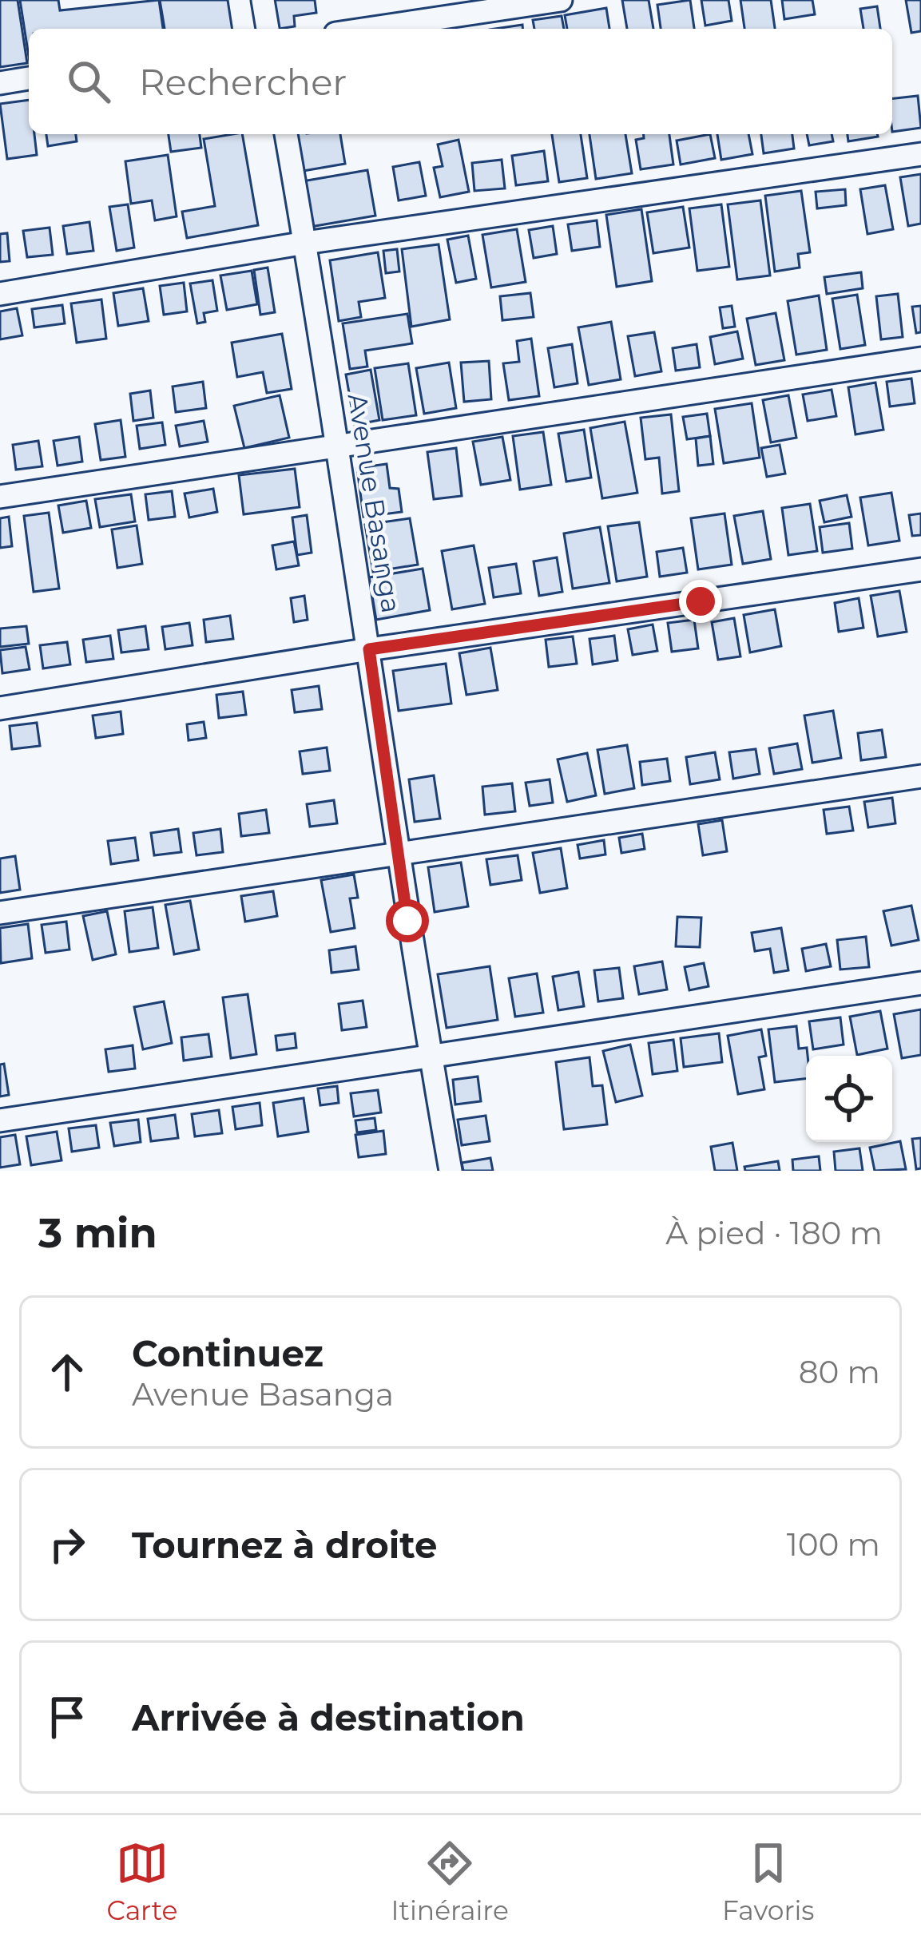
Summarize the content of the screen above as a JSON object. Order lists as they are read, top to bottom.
{
  "streets": {
    "street": ["Avenue Basanga"]
  },
  "page": {
    "search": "Rechercher",
    "heading": ["3 min", "À pied · 180 m"],
    "list": [
      ["Continuez", "Avenue Basanga", "80 m"],
      ["Tournez à droite", "100 m"],
      "Arrivée à destination"
    ],
    "nav": ["Carte", "Itinéraire", "Favoris"]
  }
}
